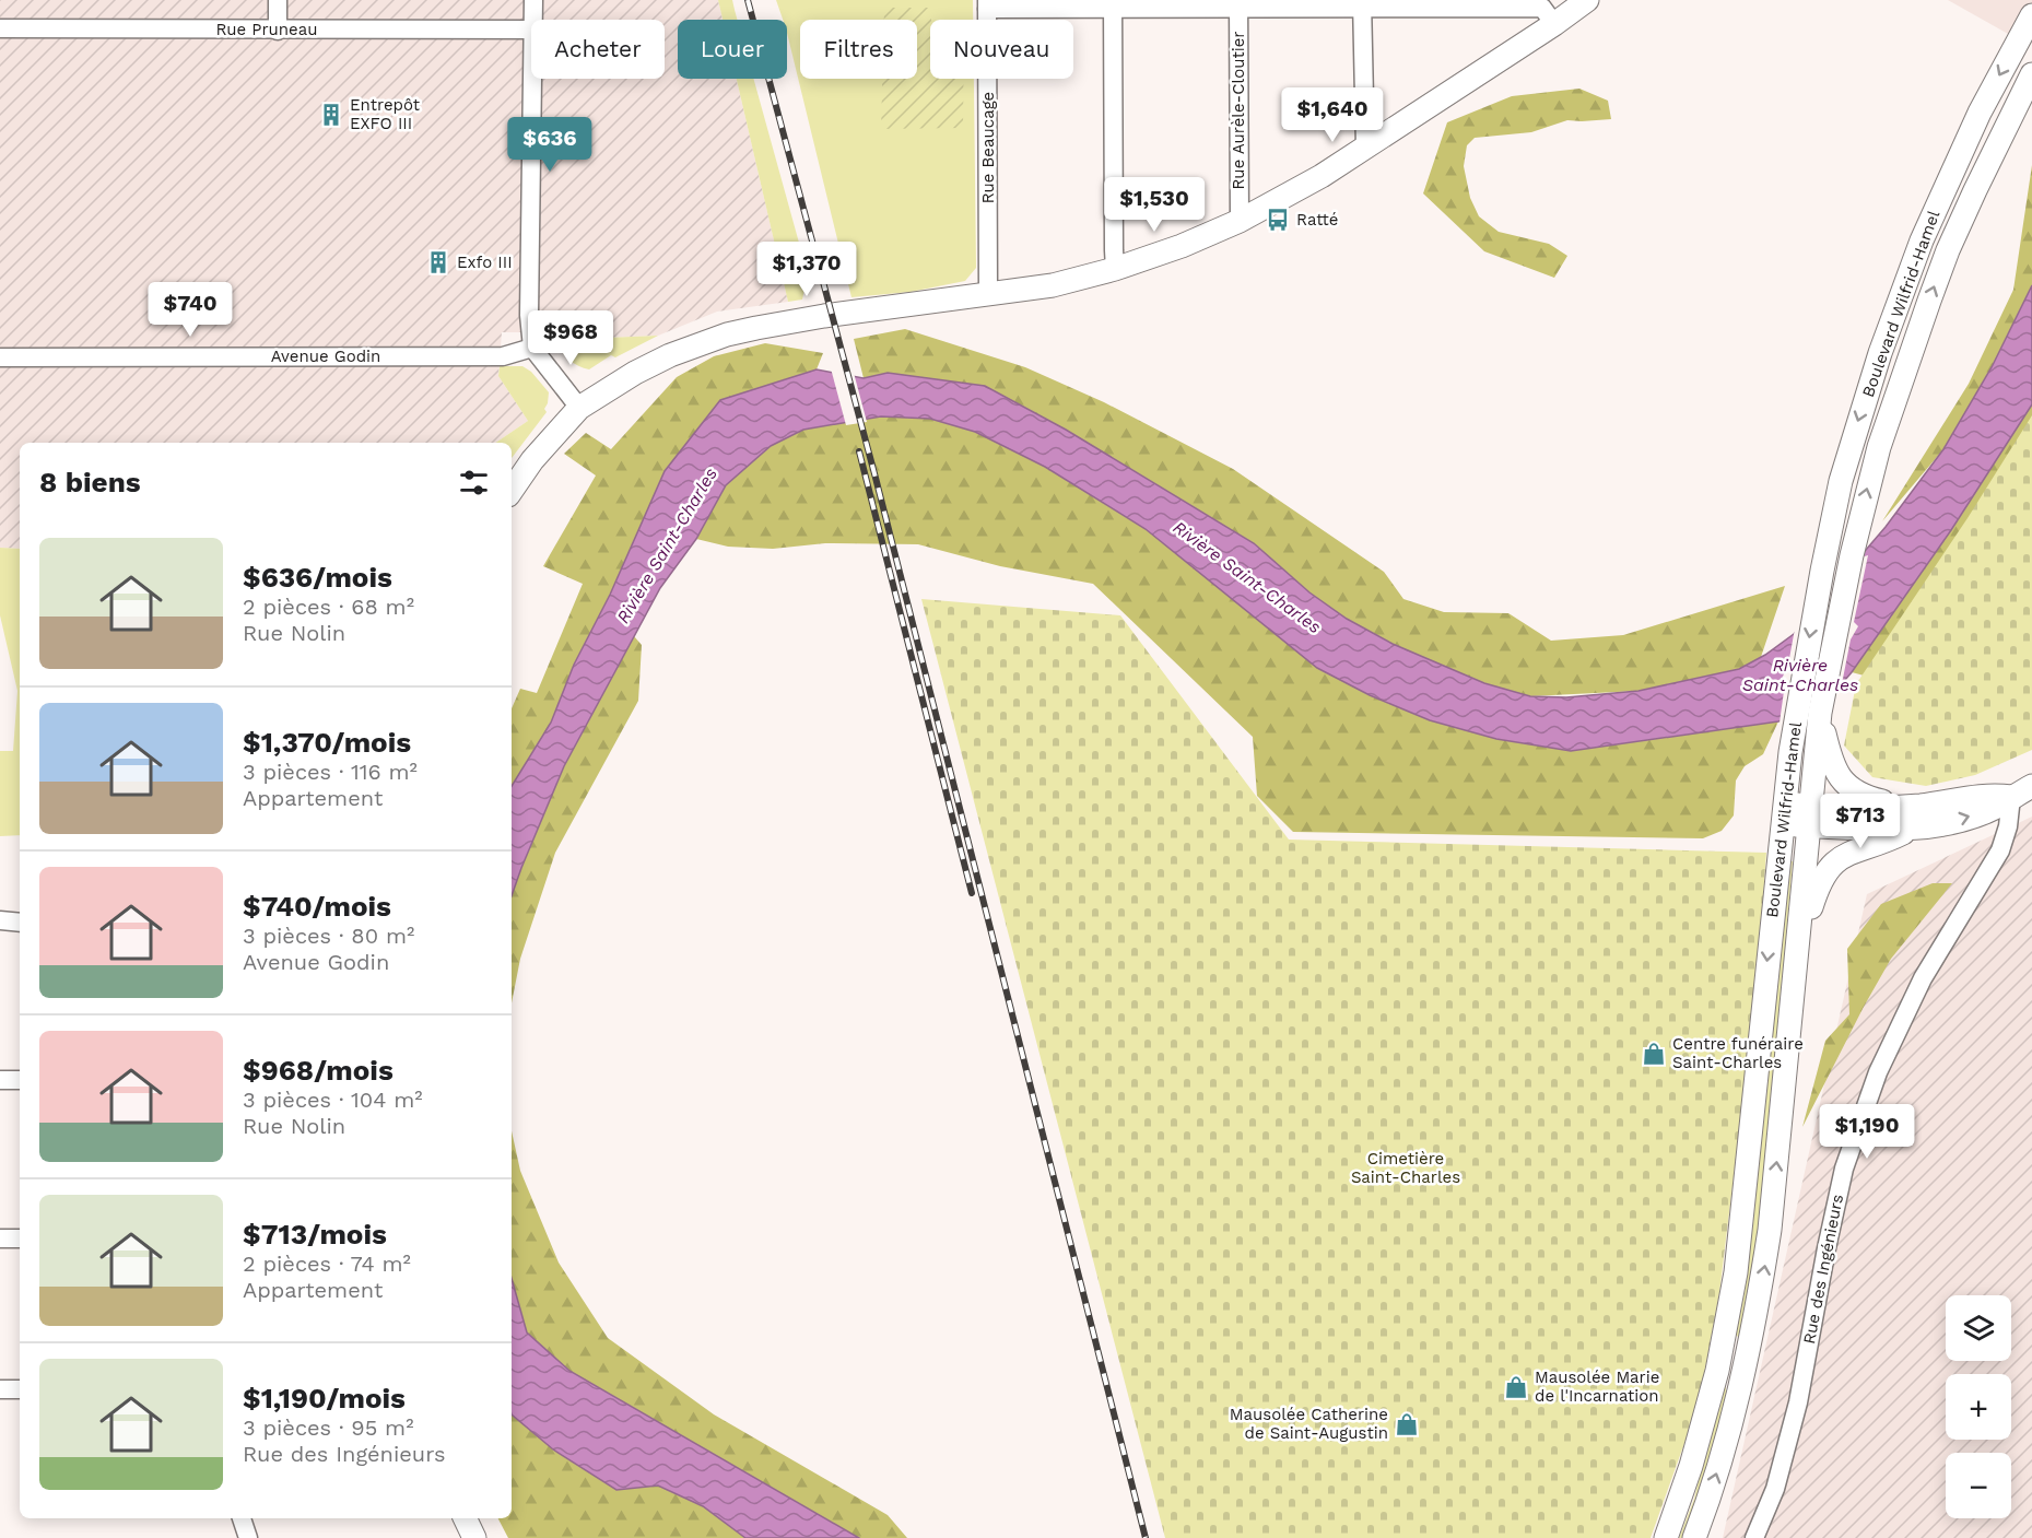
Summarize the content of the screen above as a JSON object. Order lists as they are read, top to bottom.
{
  "streets": {
    "main road": ["Boulevard Wilfrid-Hamel"],
    "street": [
      "Rue Pruneau",
      "Rue Aurèle-Cloutier",
      "Rue Beaucage",
      "Avenue Godin",
      "Rue des Ingénieurs"
    ]
  },
  "water": ["Rivière Saint-Charles"],
  "parks": ["Cimetière Saint-Charles"],
  "places": {
    "building": ["Entrepôt EXFO III", "Exfo III"],
    "bus stop": ["Ratté"],
    "shop": ["Centre funéraire Saint-Charles", "Mausolée Marie de l'Incarnation", "Mausolée Catherine de Saint-Augustin"]
  },
  "page": {
    "chip": [
      "Acheter",
      "Louer",
      "Filtres",
      "Nouveau"
    ],
    "price": [
      "$1,640",
      "$636",
      "$1,530",
      "$1,370",
      "$740",
      "$968",
      "$713",
      "$1,190"
    ],
    "heading": "8 biens",
    "list": [
      {
        "name": "$636/mois",
        "note": "2 pièces · 68 m² · Rue Nolin"
      },
      {
        "name": "$1,370/mois",
        "note": "3 pièces · 116 m² · Appartement"
      },
      {
        "name": "$740/mois",
        "note": "3 pièces · 80 m² · Avenue Godin"
      },
      {
        "name": "$968/mois",
        "note": "3 pièces · 104 m² · Rue Nolin"
      },
      {
        "name": "$713/mois",
        "note": "2 pièces · 74 m² · Appartement"
      },
      {
        "name": "$1,190/mois",
        "note": "3 pièces · 95 m² · Rue des Ingénieurs"
      }
    ],
    "map_buttons": ["+", "−"]
  }
}
